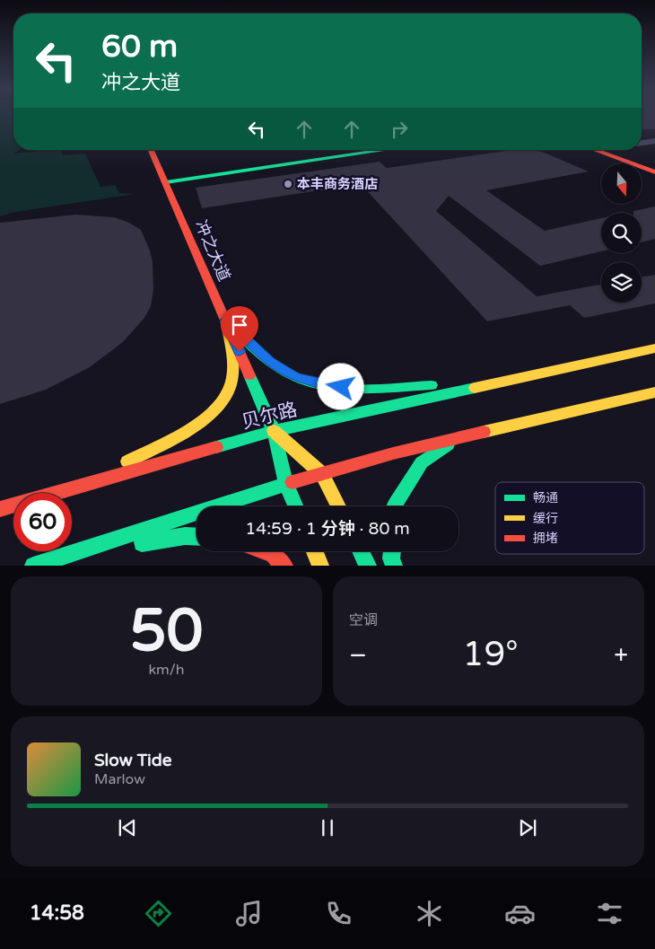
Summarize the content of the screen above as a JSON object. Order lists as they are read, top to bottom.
{
  "streets": {
    "main road": ["冲之大道", "贝尔路"]
  },
  "crossings": [
    ["冲之大道", "贝尔路"]
  ],
  "places": ["本丰商务酒店"],
  "legend": ["畅通", "缓行", "拥堵"],
  "north": "bottom",
  "page": {
    "turn": ["60 m", "冲之大道"],
    "limit": "60",
    "trip": "14:59 · 1 分钟 · 80 m",
    "tile": [
      ["50", "km/h"],
      "空调"
    ],
    "heat": ["−", "19°", "+"],
    "song": ["Slow Tide", "Marlow"],
    "tabs": "14:58"
  }
}
